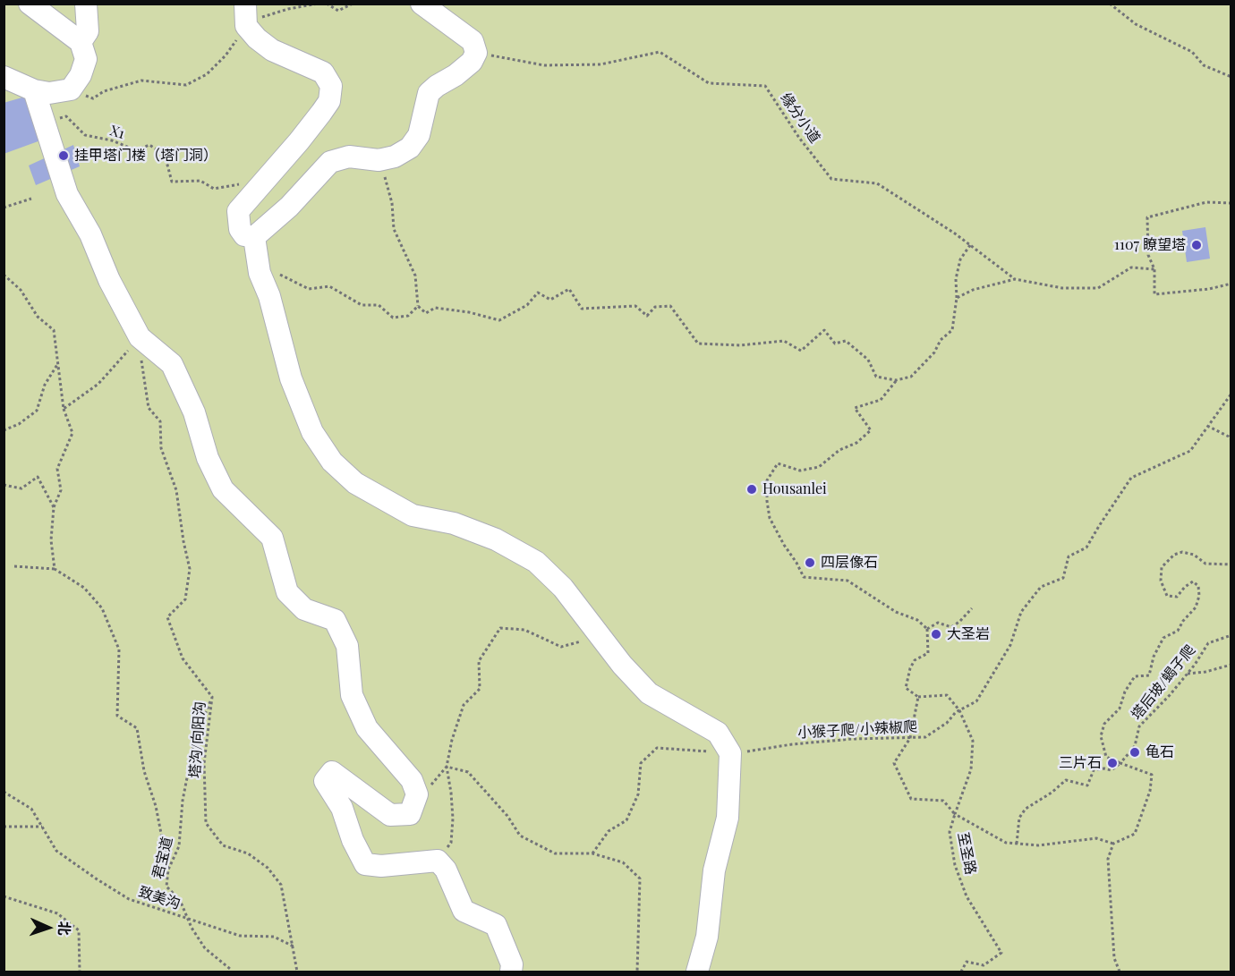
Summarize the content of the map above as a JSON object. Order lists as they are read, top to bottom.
{
  "streets": {
    "path": [
      "缘分小道",
      "X1",
      "塔后坡/蝎子爬",
      "小猴子爬/小辣椒爬",
      "塔沟/向阳沟",
      "至圣路",
      "君宝道",
      "致美沟"
    ]
  },
  "crossings": [
    ["小猴子爬/小辣椒爬", "至圣路"],
    ["塔沟/向阳沟", "君宝道"],
    ["塔沟/向阳沟", "致美沟"],
    ["君宝道", "致美沟"]
  ],
  "places": [
    "挂甲塔门楼（塔门洞）",
    "1107 瞭望塔",
    "Housanlei",
    "四层像石",
    "大圣岩",
    "龟石",
    "三片石"
  ],
  "north": "right"
}
